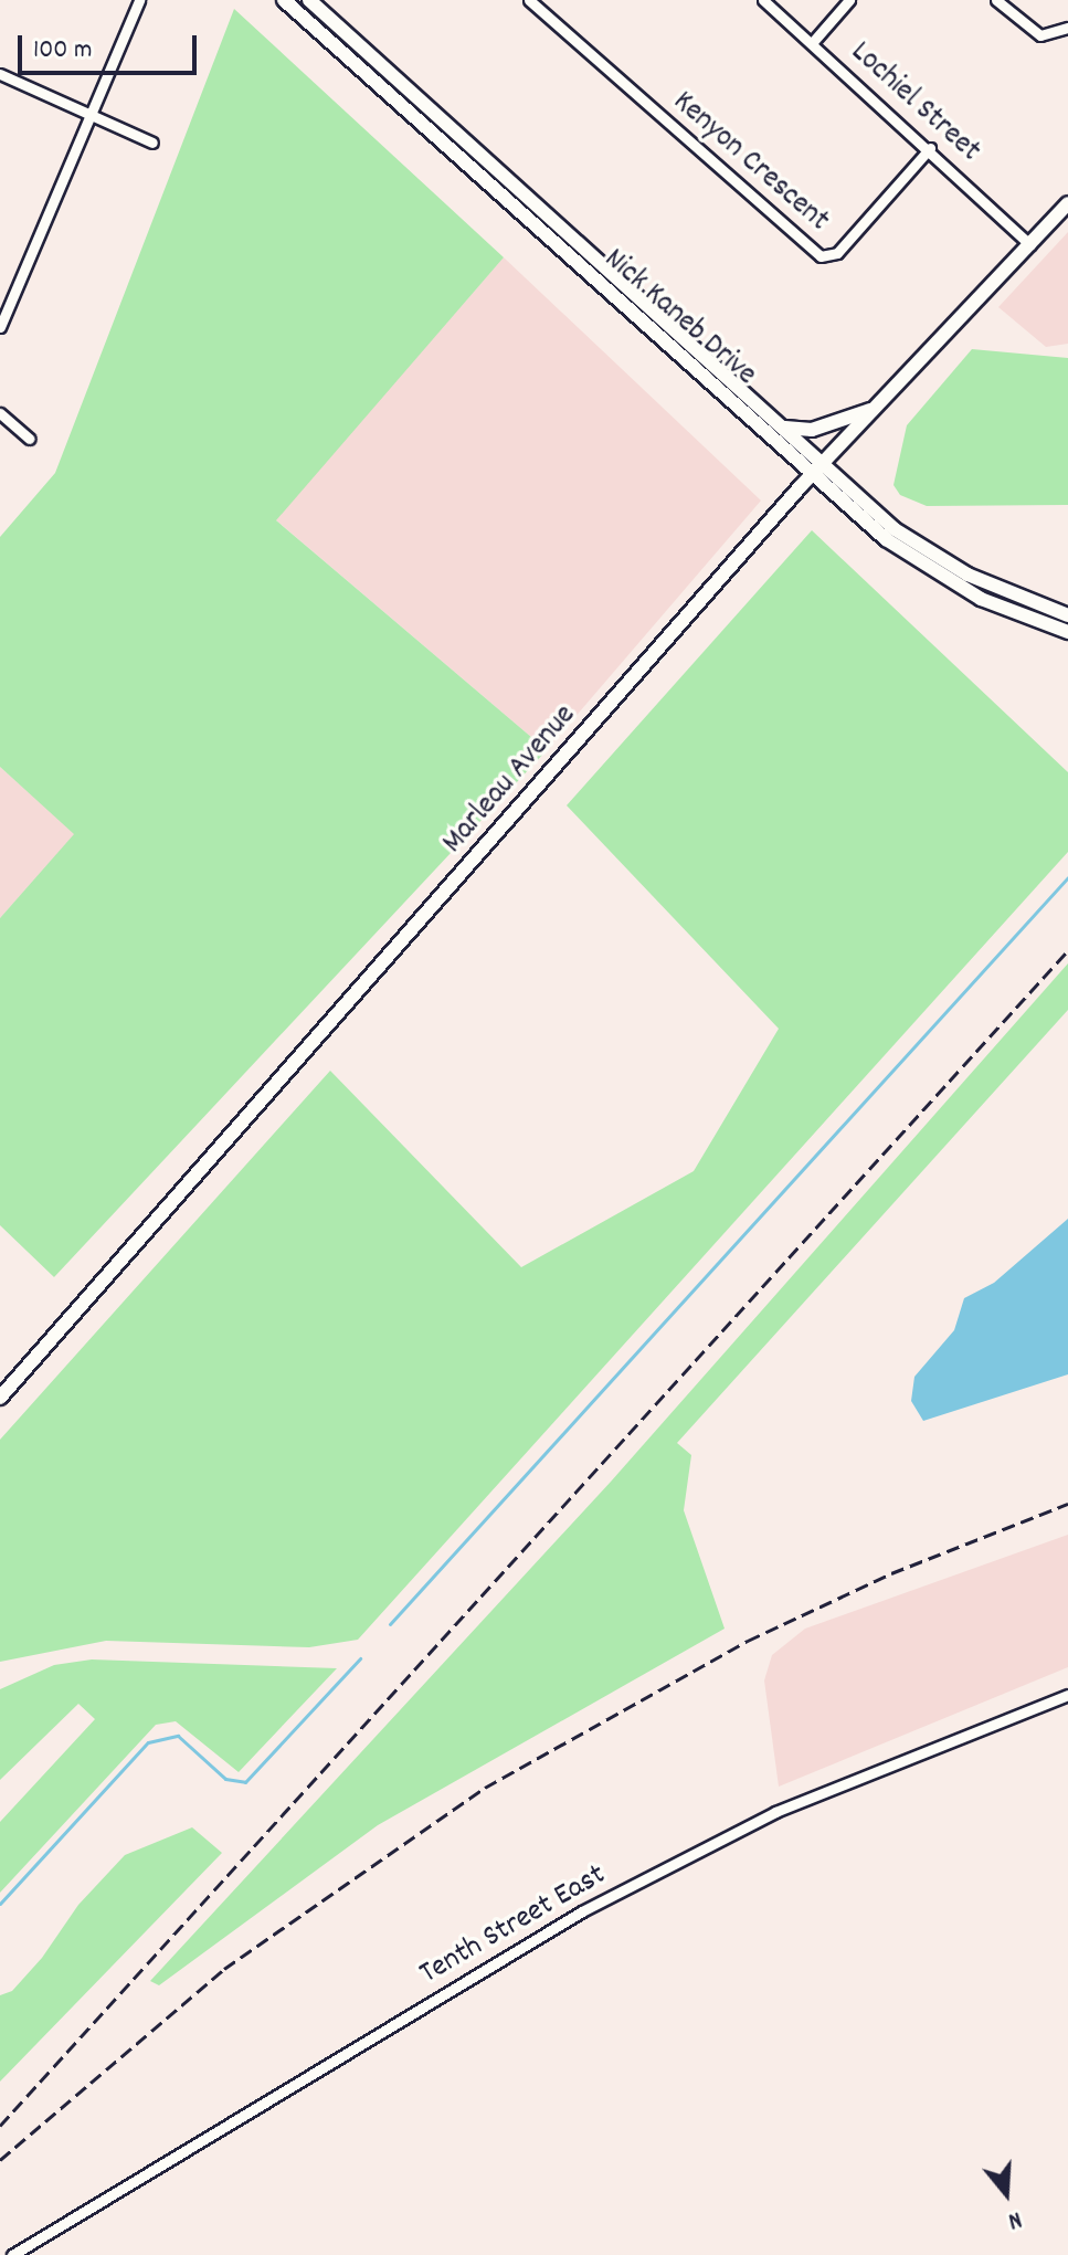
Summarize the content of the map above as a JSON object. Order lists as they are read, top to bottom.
{
  "streets": {
    "street": [
      "Lochiel Street",
      "Kenyon Crescent",
      "Nick Kaneb Drive",
      "Marleau Avenue",
      "Tenth Street East"
    ]
  },
  "crossings": [
    ["Lochiel Street", "Kenyon Crescent"],
    ["Lochiel Street", "Marleau Avenue"],
    ["Nick Kaneb Drive", "Marleau Avenue"]
  ],
  "scale_bar": "100 m",
  "north": "bottom"
}
